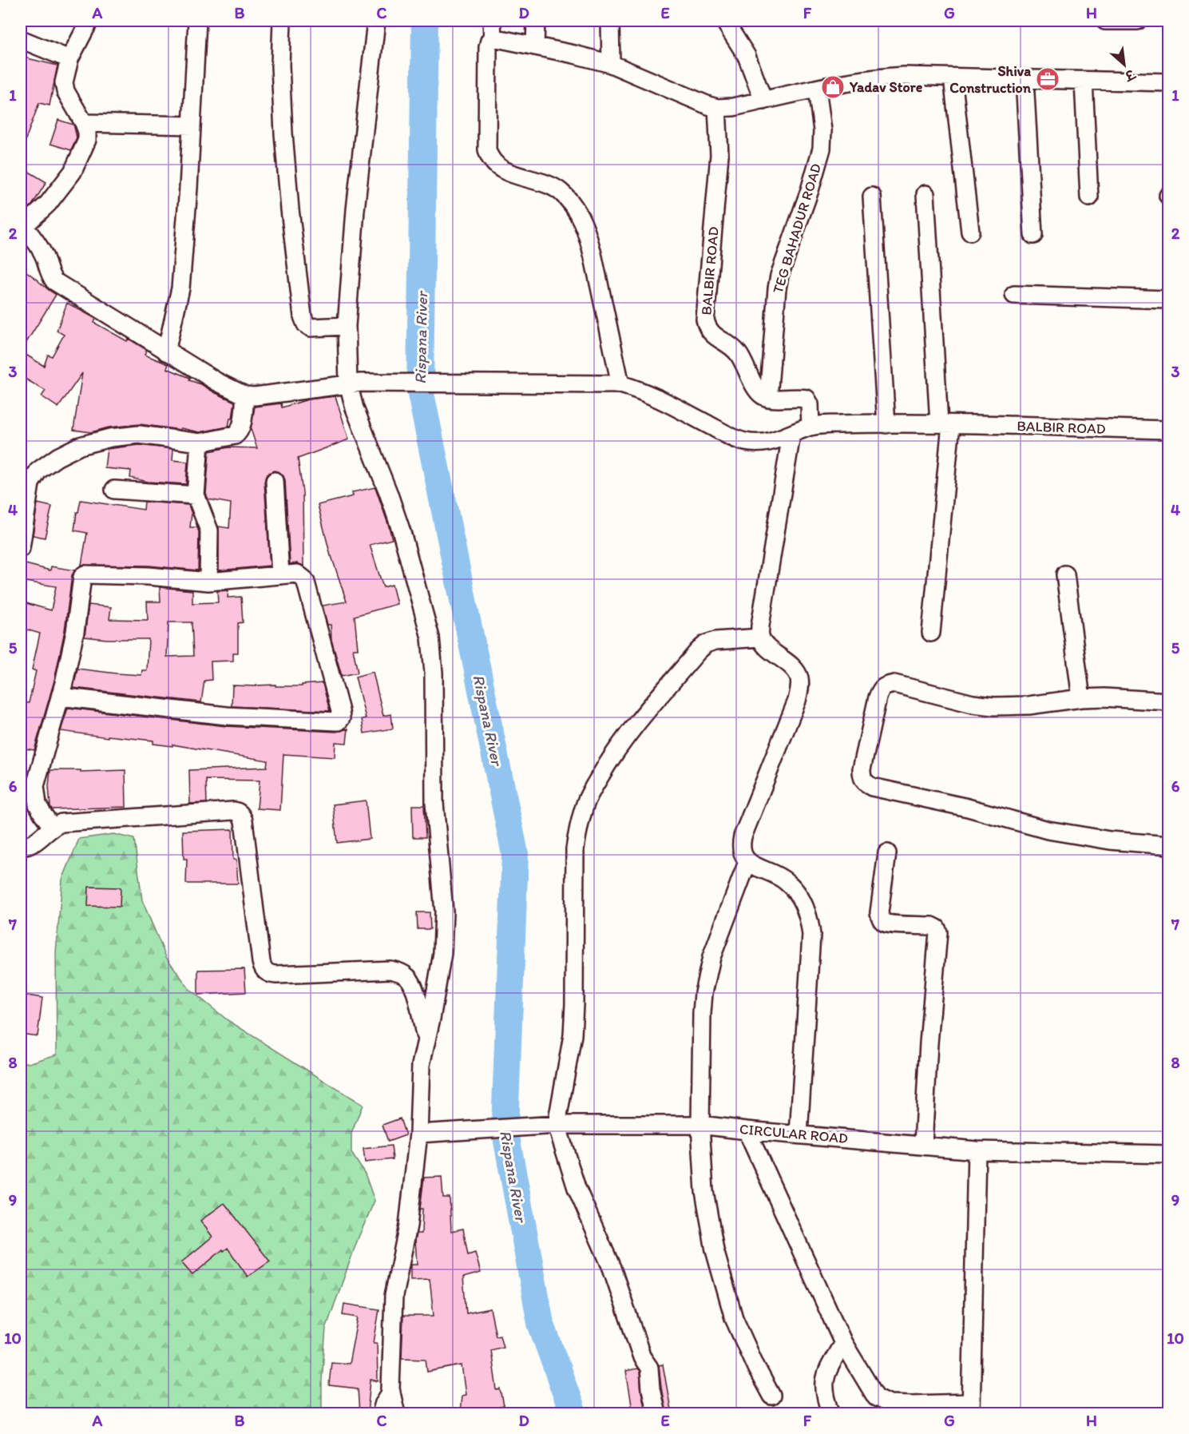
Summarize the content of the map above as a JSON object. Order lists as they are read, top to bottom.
{
  "streets": {
    "street": ["TEG BAHADUR ROAD", "BALBIR ROAD", "CIRCULAR ROAD"]
  },
  "crossings": [
    ["TEG BAHADUR ROAD", "BALBIR ROAD"]
  ],
  "water": ["Rispana River"],
  "places": {
    "office": ["Shiva Construction"],
    "shop": ["Yadav Store"]
  },
  "north": "bottom right",
  "grid": {
    "columns": [
      "A",
      "B",
      "C",
      "D",
      "E",
      "F",
      "G",
      "H"
    ],
    "rows": [
      "1",
      "2",
      "3",
      "4",
      "5",
      "6",
      "7",
      "8",
      "9",
      "10"
    ]
  }
}
